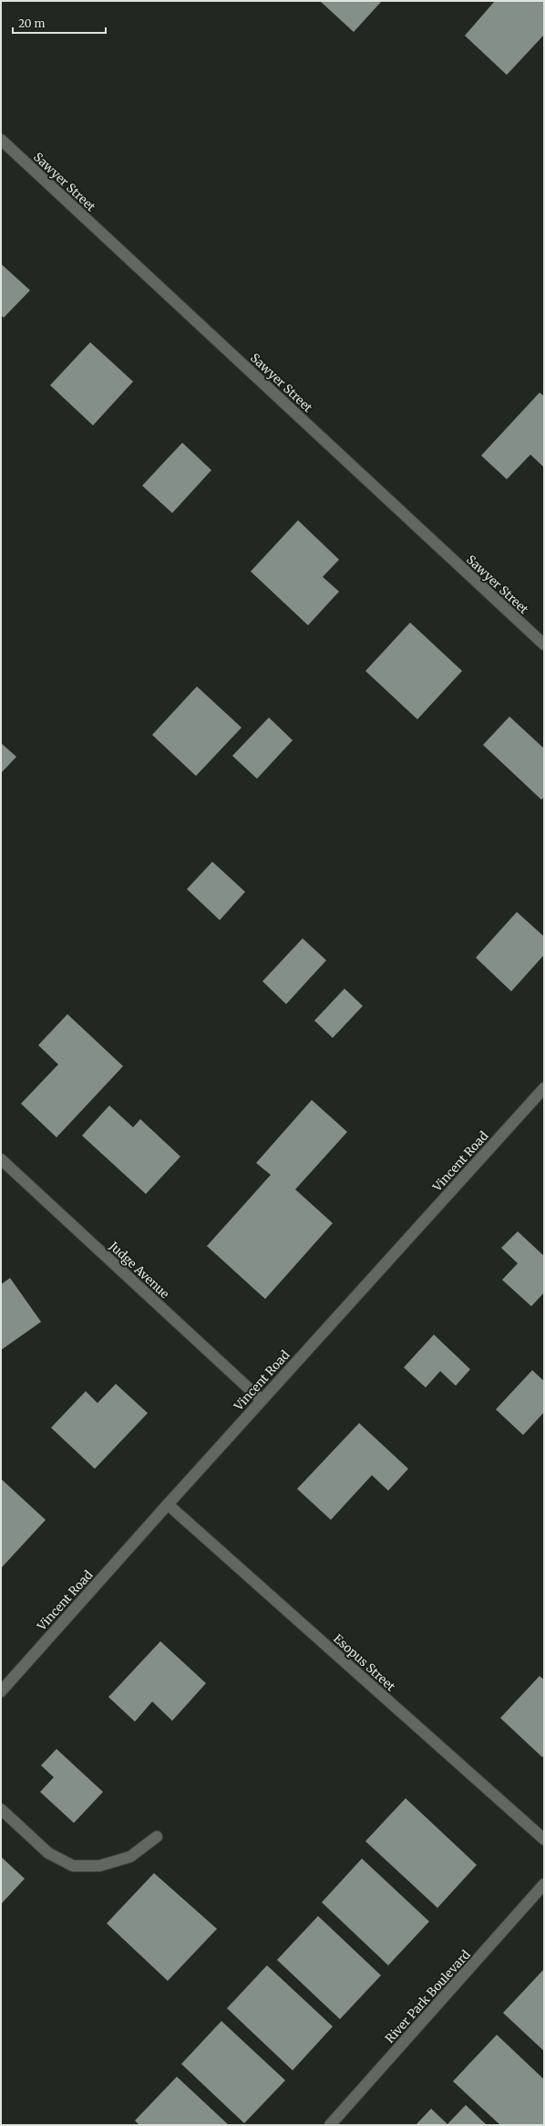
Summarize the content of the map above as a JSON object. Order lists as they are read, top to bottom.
{
  "streets": {
    "street": [
      "Sawyer Street",
      "Vincent Road",
      "Judge Avenue",
      "Esopus Street",
      "River Park Boulevard"
    ]
  },
  "crossings": [
    ["Vincent Road", "Judge Avenue"],
    ["Vincent Road", "Esopus Street"]
  ],
  "scale_bar": "20 m"
}
